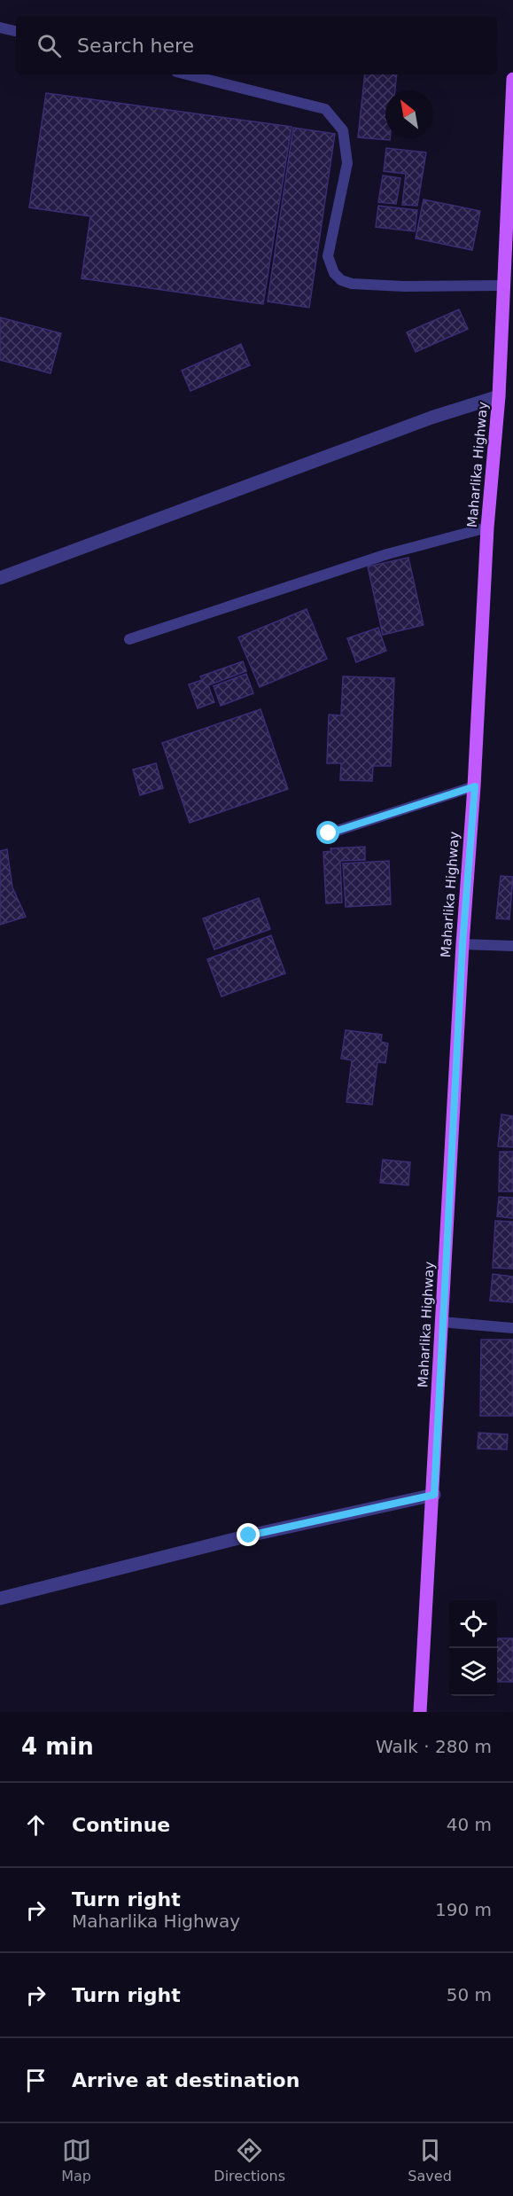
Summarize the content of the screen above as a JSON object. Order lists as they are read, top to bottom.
{
  "streets": {
    "main road": ["Maharlika Highway"]
  },
  "north": "top left",
  "page": {
    "search": "Search here",
    "heading": ["4 min", "Walk · 280 m"],
    "list": [
      ["Continue", "40 m"],
      ["Turn right", "Maharlika Highway", "190 m"],
      ["Turn right", "50 m"],
      "Arrive at destination"
    ],
    "nav": ["Map", "Directions", "Saved"]
  }
}
